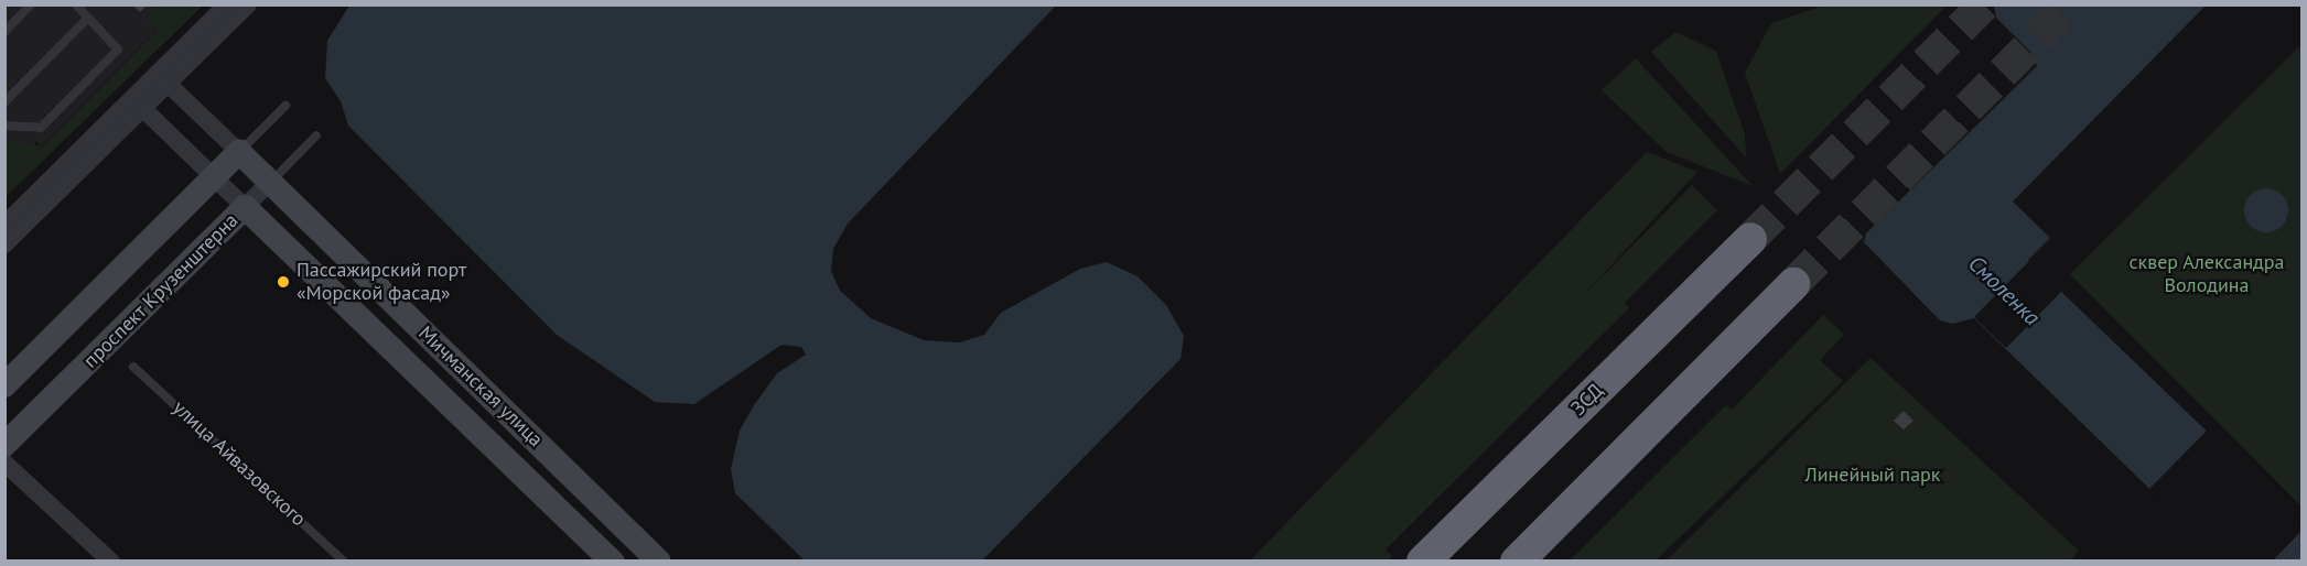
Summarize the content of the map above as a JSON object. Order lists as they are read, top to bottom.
{
  "streets": {
    "highway": ["ЗСД"],
    "main road": ["проспект Крузенштерна", "Мичманская улица"],
    "lane": ["улица Айвазовского"]
  },
  "crossings": [
    ["проспект Крузенштерна", "Мичманская улица"]
  ],
  "water": ["Смоленка"],
  "parks": ["сквер Александра Володина", "Линейный парк"],
  "places": ["Пассажирский порт «Морской фасад»"]
}
